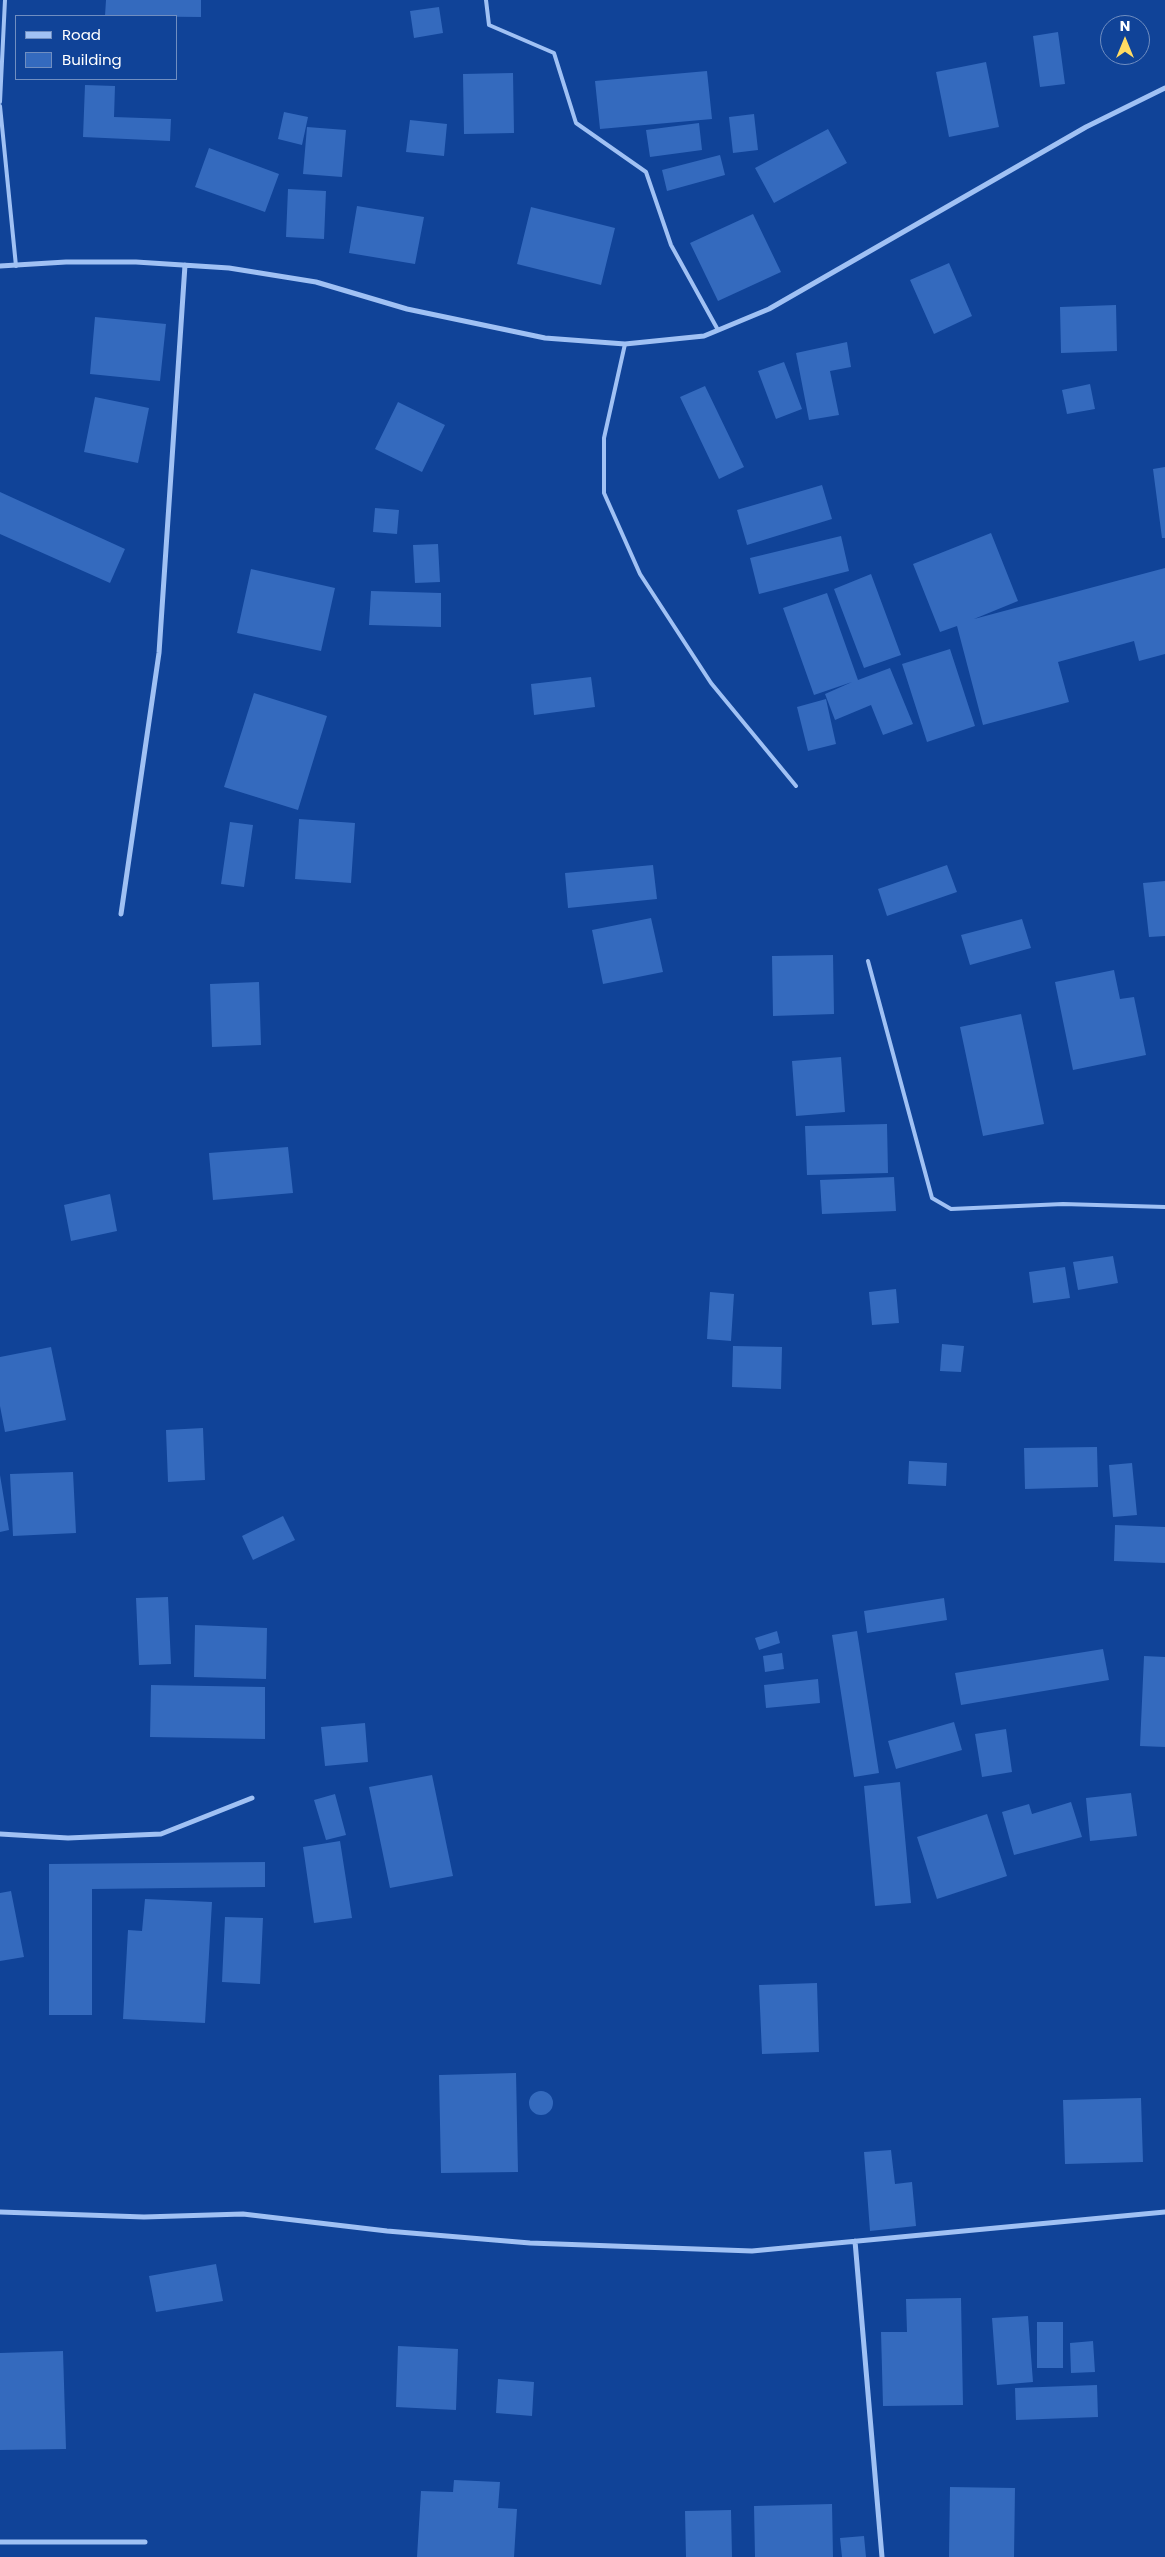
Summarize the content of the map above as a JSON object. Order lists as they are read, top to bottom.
{
  "legend": ["Road", "Building"],
  "north": "top"
}
